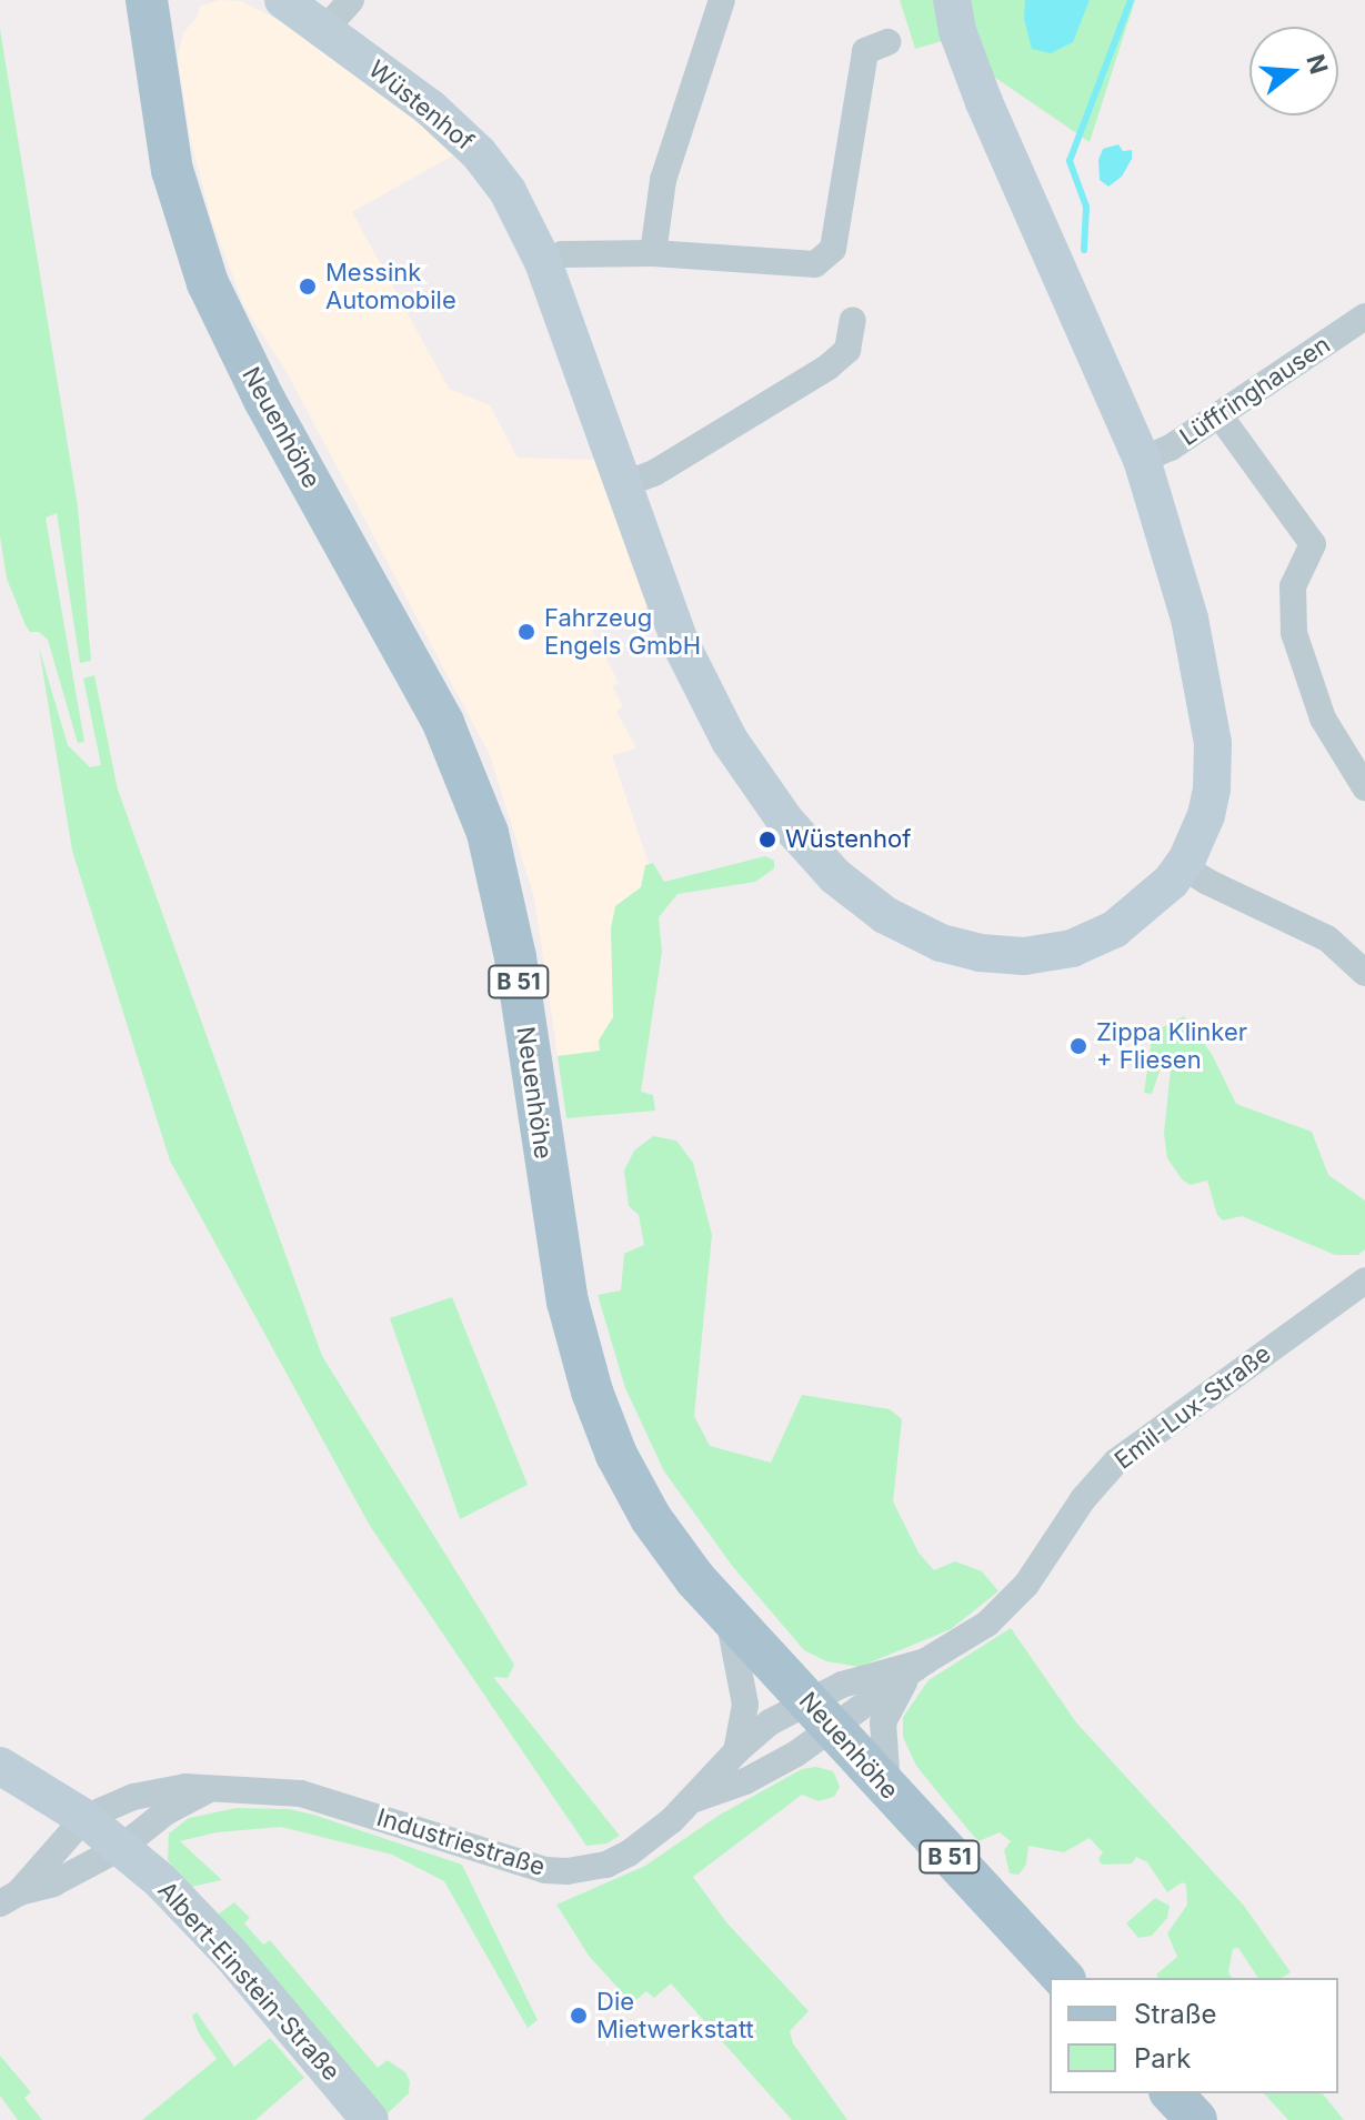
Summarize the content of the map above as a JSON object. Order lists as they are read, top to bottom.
{
  "streets": {
    "main road": [
      "Wüstenhof",
      "Neuenhöhe",
      "B 51",
      "Albert-Einstein-Straße"
    ],
    "street": ["Lüffringhausen", "Emil-Lux-Straße", "Industriestraße"]
  },
  "crossings": [
    ["Wüstenhof", "Lüffringhausen"],
    ["Neuenhöhe", "Emil-Lux-Straße"],
    ["Neuenhöhe", "Industriestraße"],
    ["Emil-Lux-Straße", "Industriestraße"],
    ["Industriestraße", "Albert-Einstein-Straße"]
  ],
  "places": [
    "Messink Automobile",
    "Fahrzeug Engels GmbH",
    "Wüstenhof",
    "Zippa Klinker + Fliesen",
    "Die Mietwerkstatt"
  ],
  "legend": ["Straße", "Park"],
  "north": "right"
}
